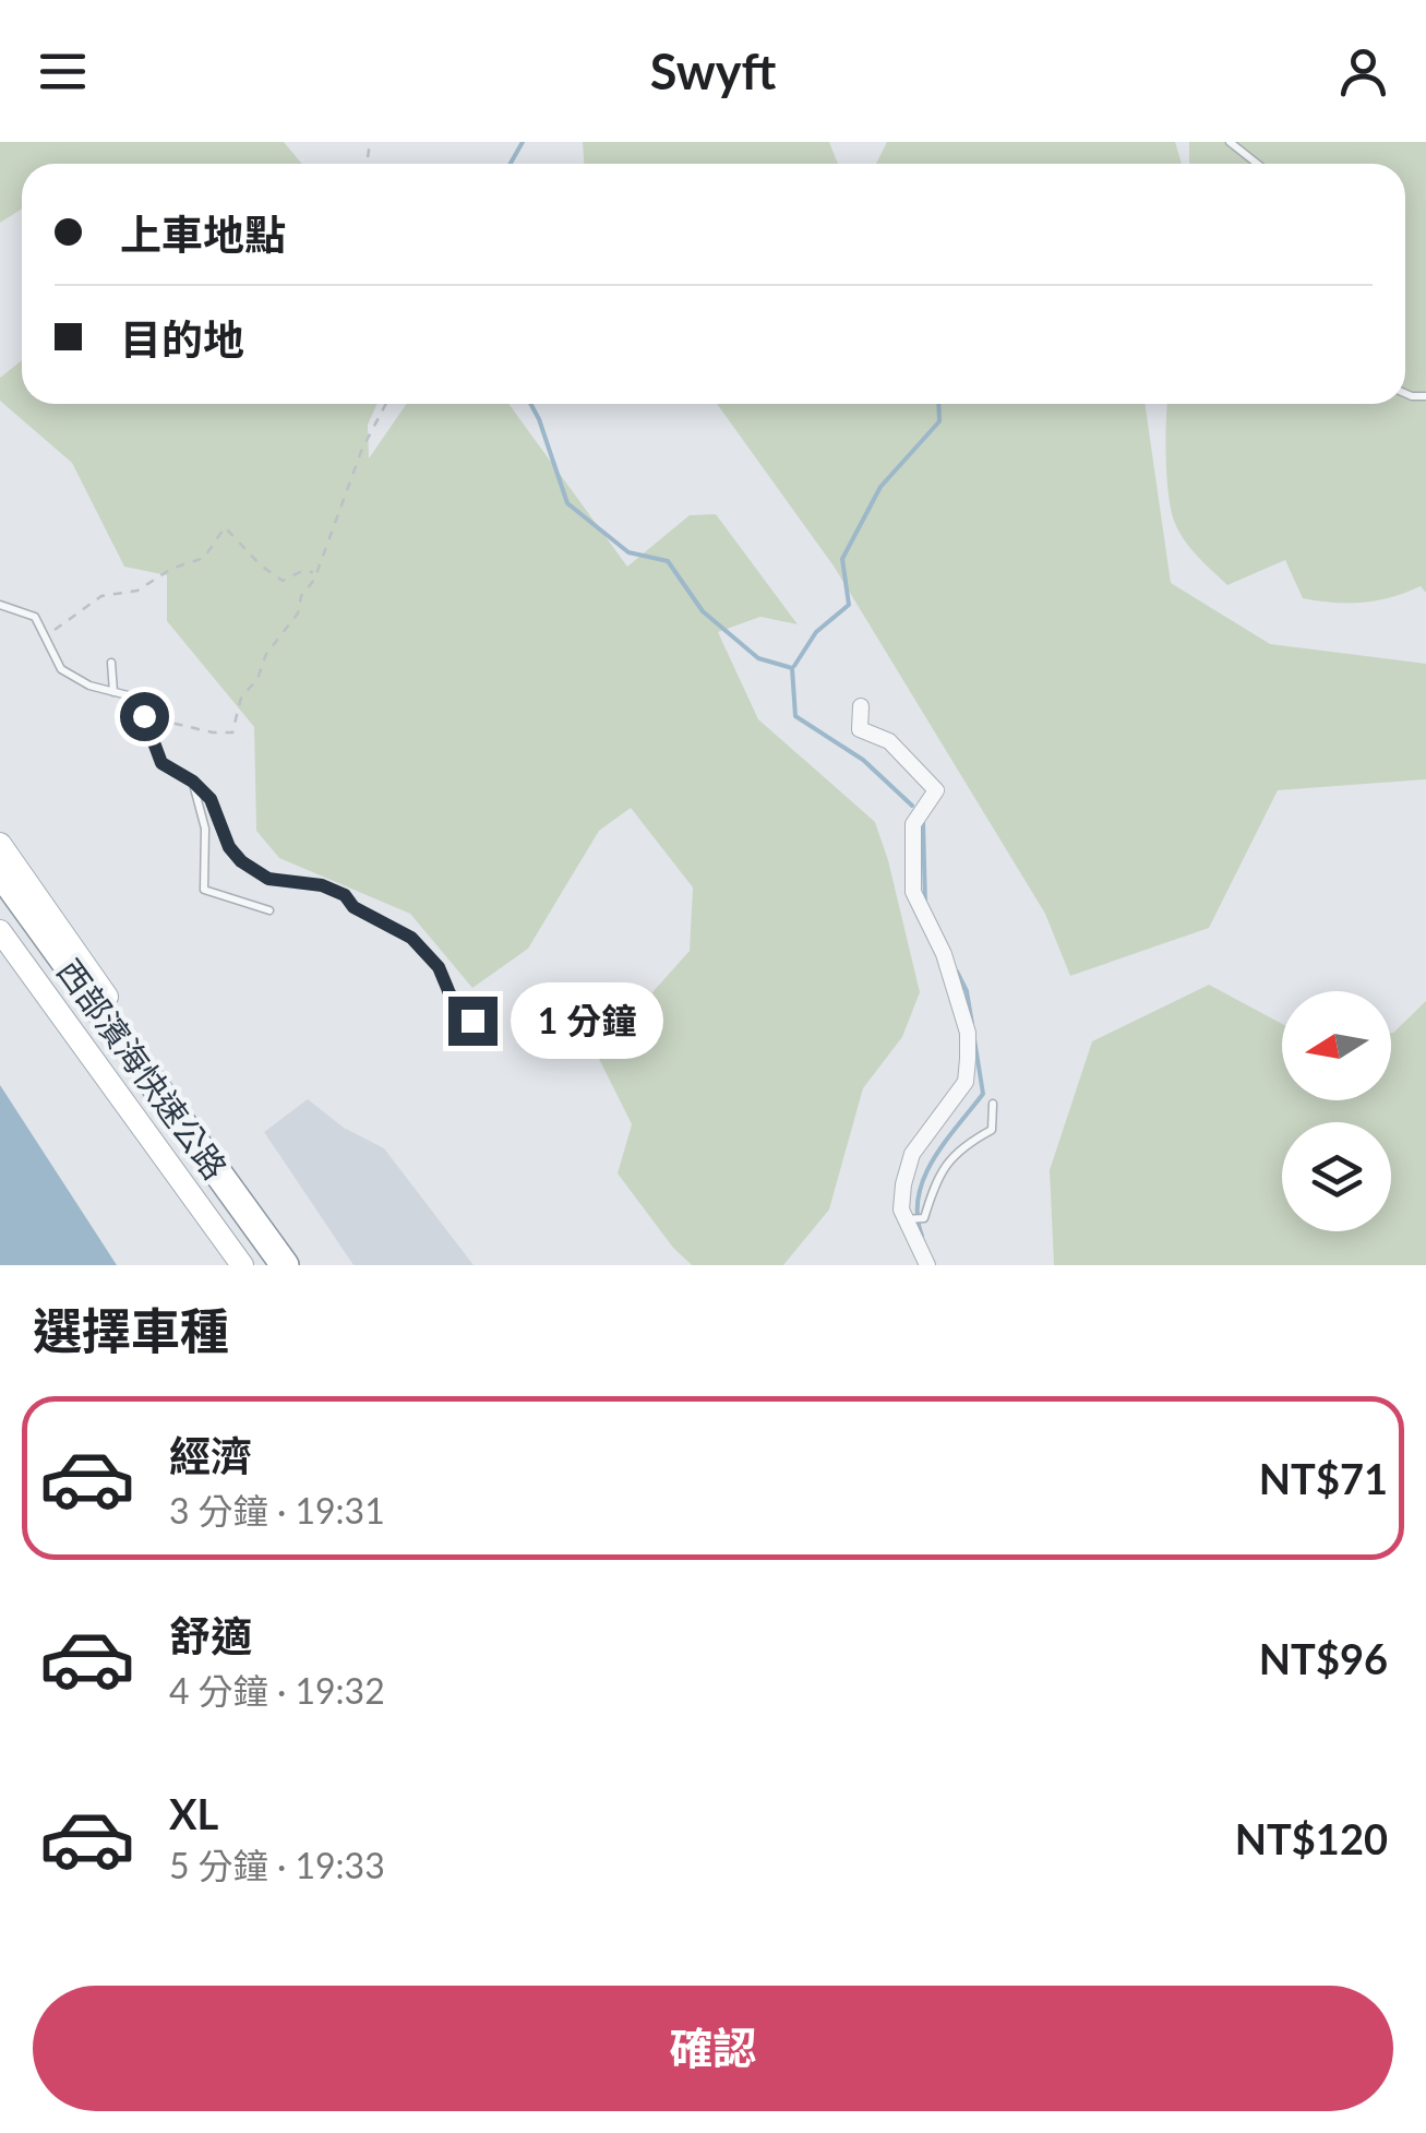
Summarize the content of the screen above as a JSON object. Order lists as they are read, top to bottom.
{
  "streets": {
    "highway": ["西部濱海快速公路"]
  },
  "north": "left",
  "page": {
    "header": "Swyft",
    "banner": ["上車地點", "目的地"],
    "bubble": "1 分鐘",
    "heading": "選擇車種",
    "list": [
      {
        "name": "經濟",
        "note": "3 分鐘 · 19:31",
        "value": "NT$71"
      },
      {
        "name": "舒適",
        "note": "4 分鐘 · 19:32",
        "value": "NT$96"
      },
      {
        "name": "XL",
        "note": "5 分鐘 · 19:33",
        "value": "NT$120"
      }
    ],
    "buttons": "確認"
  }
}
